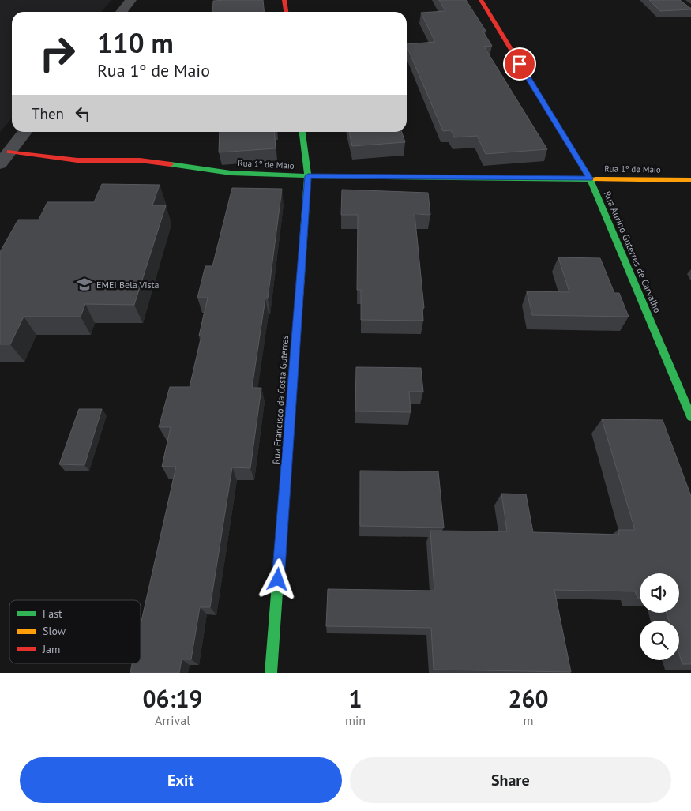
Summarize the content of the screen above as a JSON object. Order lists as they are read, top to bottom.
{
  "streets": {
    "street": ["Rua 1º de Maio", "Rua Aurino Guterres de Carvalho", "Rua Francisco da Costa Guterres"]
  },
  "crossings": [
    ["Rua 1º de Maio", "Rua Aurino Guterres de Carvalho"],
    ["Rua 1º de Maio", "Rua Francisco da Costa Guterres"]
  ],
  "places": {
    "school or university": ["EMEI Bela Vista"]
  },
  "legend": ["Fast", "Slow", "Jam"],
  "page": {
    "turn": ["110 m", "Rua 1º de Maio"],
    "then": "Then",
    "eta": [
      "06:19",
      "Arrival",
      "1",
      "min",
      "260",
      "m"
    ],
    "buttons": ["Exit", "Share"]
  }
}
